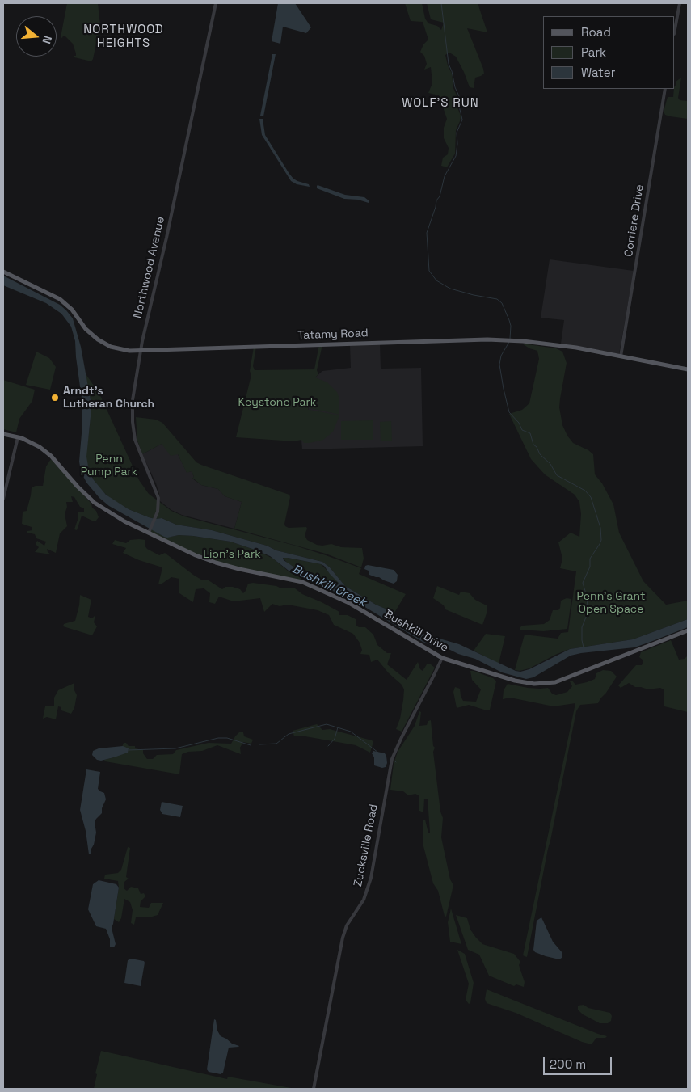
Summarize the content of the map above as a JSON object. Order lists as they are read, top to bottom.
{
  "streets": {
    "main road": ["Tatamy Road", "Bushkill Drive"],
    "street": ["Corriere Drive", "Northwood Avenue", "Zucksville Road"]
  },
  "crossings": [
    ["Corriere Drive", "Tatamy Road"],
    ["Northwood Avenue", "Tatamy Road"],
    ["Northwood Avenue", "Bushkill Drive"],
    ["Bushkill Drive", "Zucksville Road"]
  ],
  "districts": ["NORTHWOOD HEIGHTS", "WOLF'S RUN"],
  "water": ["Bushkill Creek"],
  "parks": [
    "Keystone Park",
    "Penn Pump Park",
    "Lion's Park",
    "Penn's Grant Open Space"
  ],
  "places": ["Arndt's Lutheran Church"],
  "legend": ["Road", "Park", "Water"],
  "scale_bar": "200 m",
  "north": "right"
}
